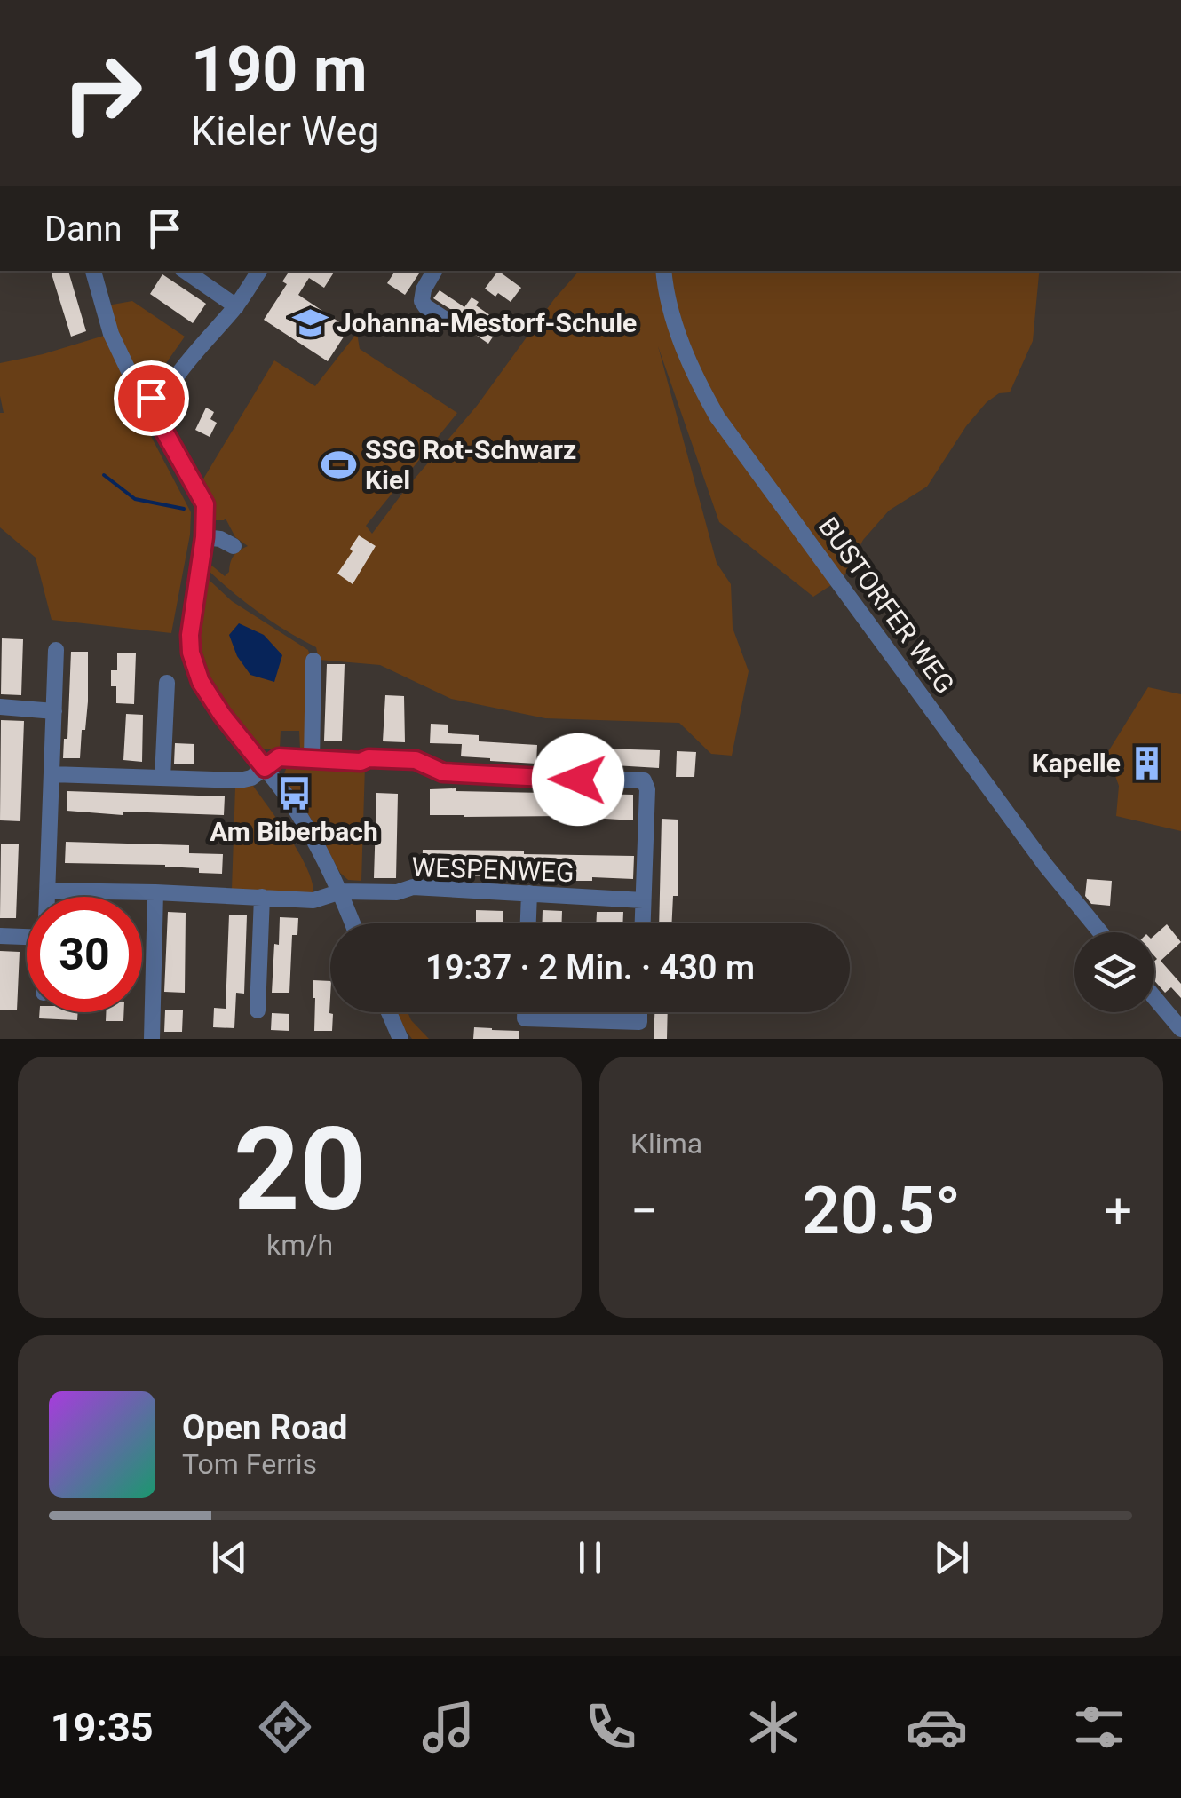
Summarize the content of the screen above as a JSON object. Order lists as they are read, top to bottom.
{
  "streets": {
    "street": ["BUSTORFER WEG", "WESPENWEG"]
  },
  "places": {
    "school or university": ["Johanna-Mestorf-Schule"],
    "sports": ["SSG Rot-Schwarz Kiel"],
    "building": ["Kapelle"],
    "bus stop": ["Am Biberbach"]
  },
  "page": {
    "turn": ["190 m", "Kieler Weg"],
    "then": "Dann",
    "limit": "30",
    "trip": "19:37 · 2 Min. · 430 m",
    "tile": [
      ["20", "km/h"],
      "Klima"
    ],
    "heat": ["−", "20.5°", "+"],
    "song": ["Open Road", "Tom Ferris"],
    "tabs": "19:35"
  }
}
